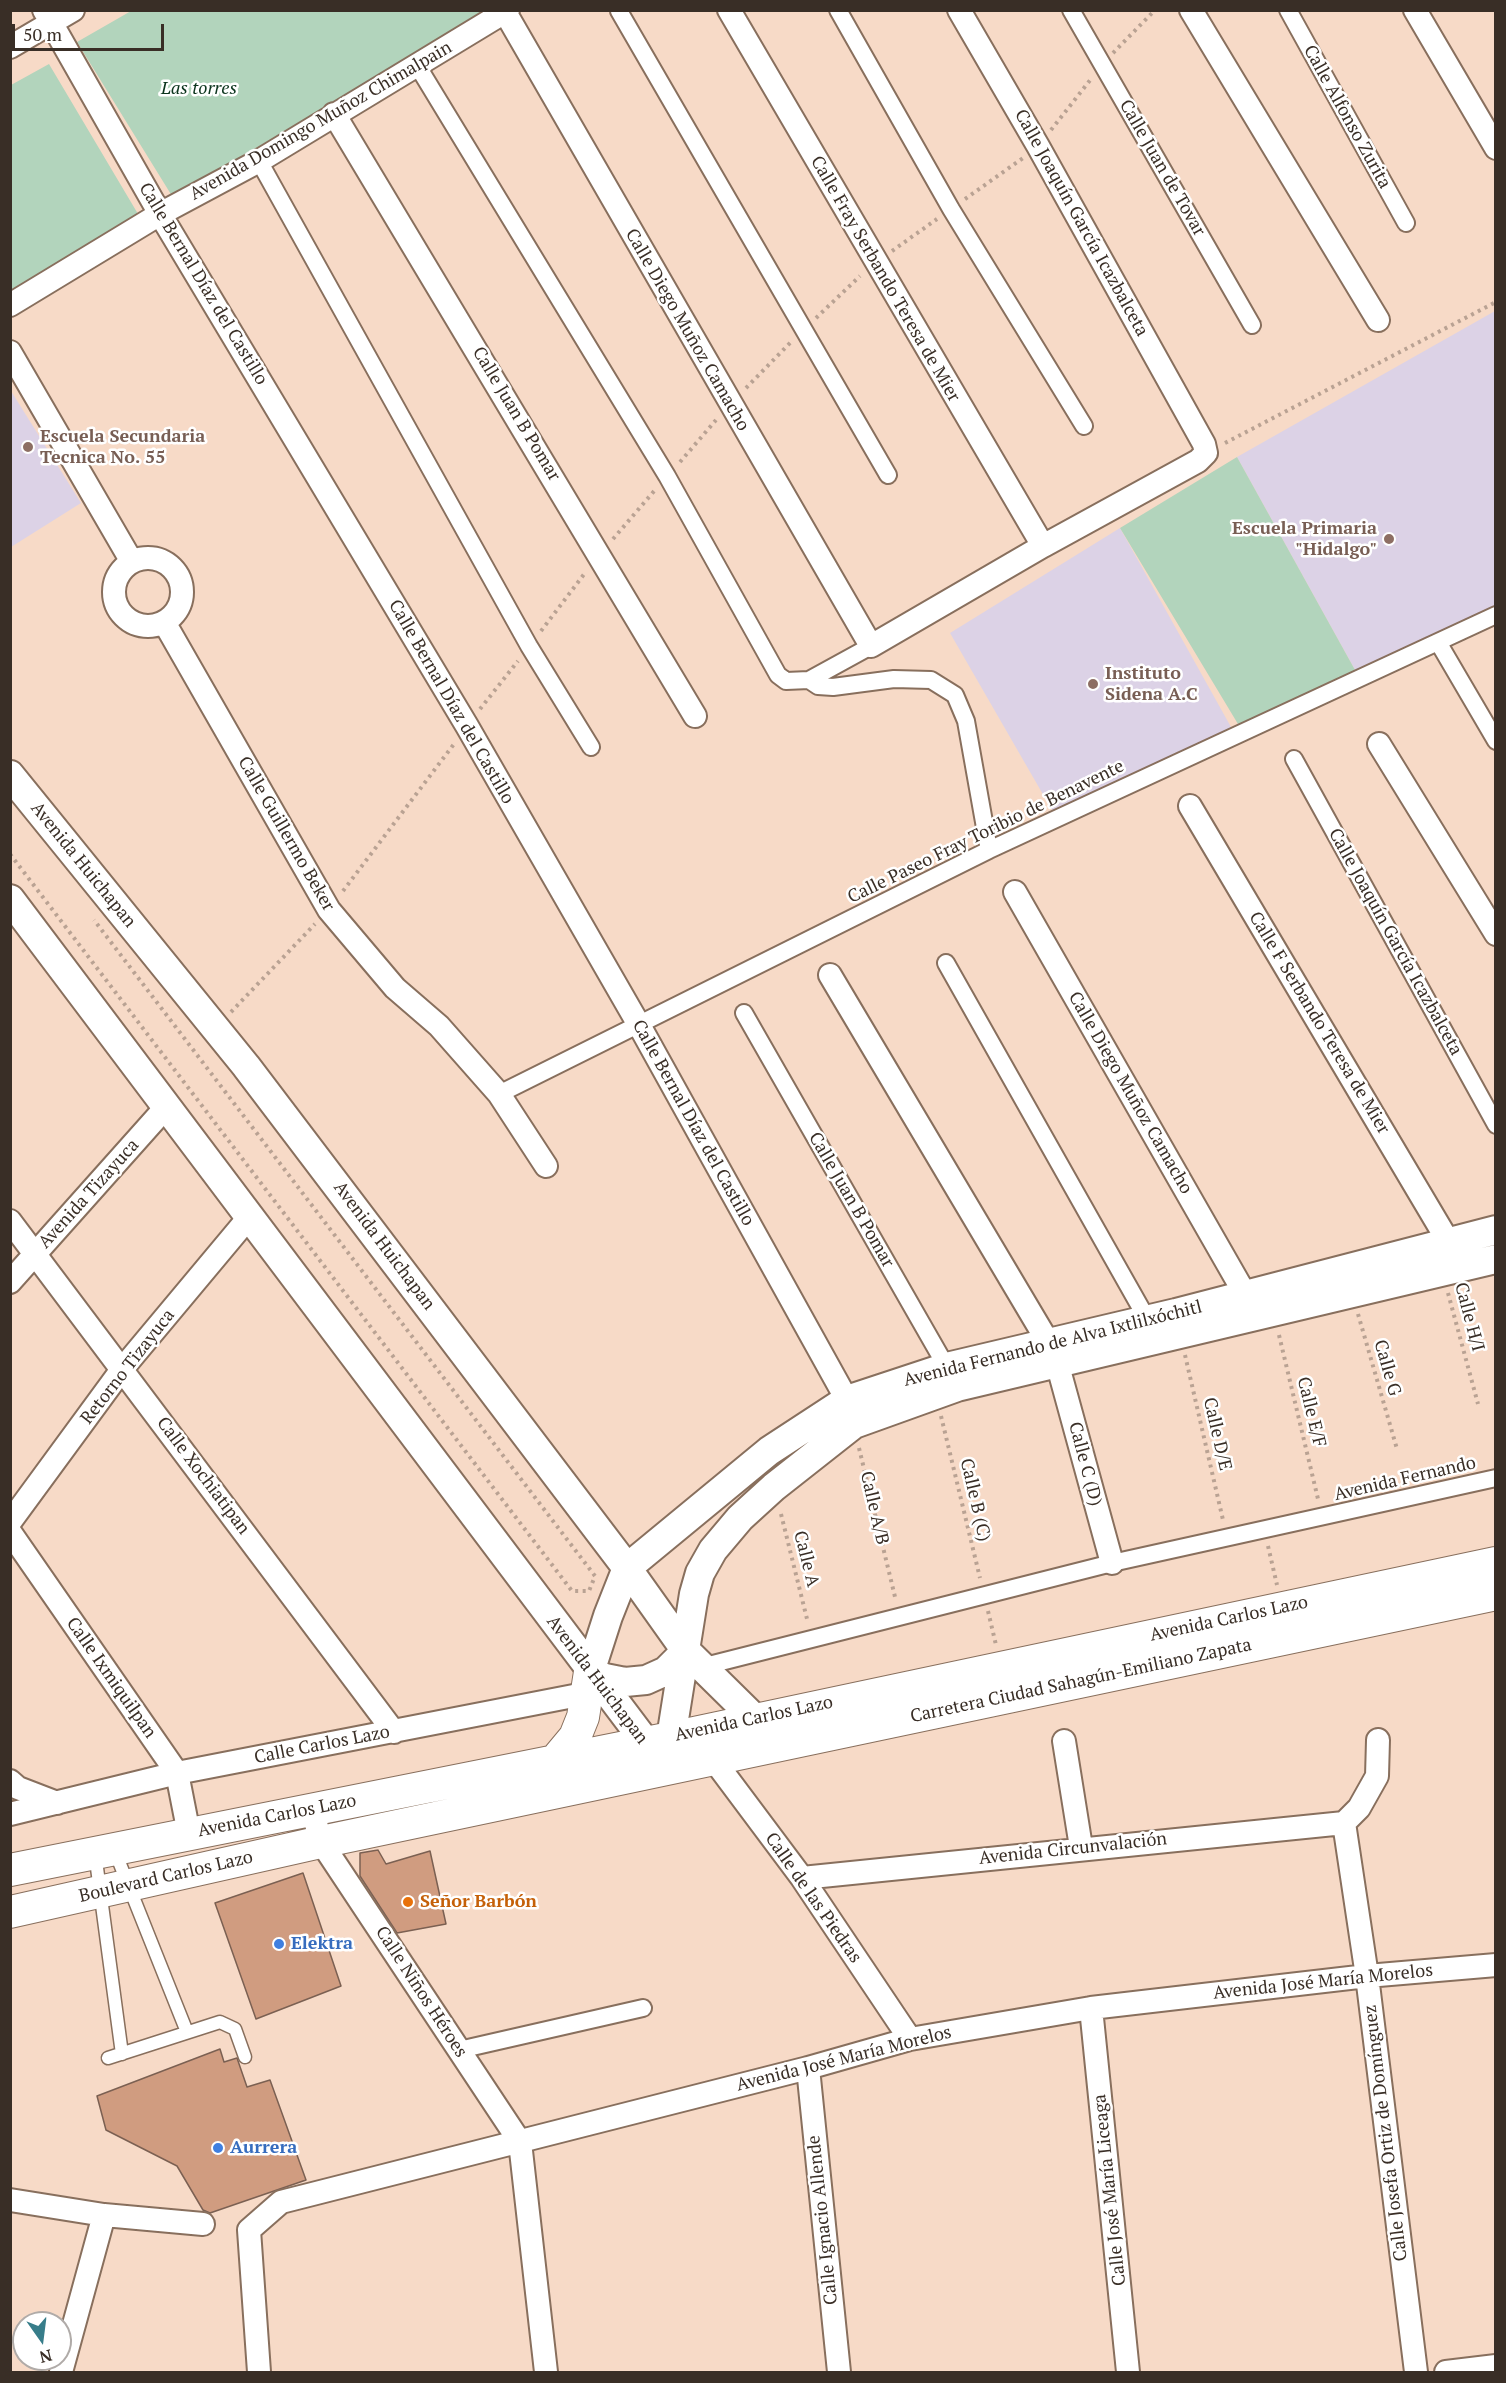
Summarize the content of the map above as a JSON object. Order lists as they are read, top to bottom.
{
  "streets": {
    "main road": ["Avenida Carlos Lazo", "Carretera Ciudad Sahagún-Emiliano Zapata", "Boulevard Carlos Lazo"],
    "street": [
      "Calle Alfonso Zurita",
      "Avenida Domingo Muñoz Chimalpain",
      "Calle Juan de Tovar",
      "Calle Joaquín García Icazbalceta",
      "Calle Fray Serbando Teresa de Mier",
      "Calle Bernal Díaz del Castillo",
      "Calle Diego Muñoz Camacho",
      "Calle Juan B Pomar",
      "Calle Paseo Fray Toribio de Benavente",
      "Calle Guillermo Beker",
      "Avenida Huichapan",
      "Calle F Serbando Teresa de Mier",
      "Avenida Tizayuca",
      "Avenida Fernando de Alva Ixtlilxóchitl",
      "Retorno Tizayuca",
      "Calle C (D)",
      "Calle Xochiatipan",
      "Avenida Fernando",
      "Calle Ixmiquilpan",
      "Calle Carlos Lazo",
      "Avenida Circunvalación",
      "Calle de las Piedras",
      "Avenida José María Morelos",
      "Calle Niños Héroes",
      "Calle Josefa Ortiz de Domínguez",
      "Calle José María Liceaga",
      "Calle Ignacio Allende"
    ],
    "path": [
      "Calle H/I",
      "Calle G",
      "Calle E/F",
      "Calle D/E",
      "Calle B (C)",
      "Calle A/B",
      "Calle A"
    ]
  },
  "crossings": [
    ["Avenida Domingo Muñoz Chimalpain", "Calle Bernal Díaz del Castillo"],
    ["Avenida Domingo Muñoz Chimalpain", "Calle Diego Muñoz Camacho"],
    ["Avenida Domingo Muñoz Chimalpain", "Calle Juan B Pomar"],
    ["Calle Bernal Díaz del Castillo", "Calle Paseo Fray Toribio de Benavente"],
    ["Calle Bernal Díaz del Castillo", "Avenida Fernando de Alva Ixtlilxóchitl"],
    ["Calle Bernal Díaz del Castillo", "Calle A/B"],
    ["Calle Diego Muñoz Camacho", "Avenida Fernando de Alva Ixtlilxóchitl"],
    ["Calle Juan B Pomar", "Avenida Fernando de Alva Ixtlilxóchitl"],
    ["Calle Juan B Pomar", "Calle B (C)"],
    ["Calle Paseo Fray Toribio de Benavente", "Calle Guillermo Beker"],
    ["Avenida Huichapan", "Avenida Tizayuca"],
    ["Avenida Huichapan", "Avenida Fernando de Alva Ixtlilxóchitl"],
    ["Avenida Huichapan", "Retorno Tizayuca"],
    ["Avenida Huichapan", "Avenida Fernando"],
    ["Avenida Huichapan", "Avenida Carlos Lazo"],
    ["Avenida Huichapan", "Carretera Ciudad Sahagún-Emiliano Zapata"],
    ["Avenida Huichapan", "Calle Carlos Lazo"],
    ["Calle F Serbando Teresa de Mier", "Avenida Fernando de Alva Ixtlilxóchitl"],
    ["Avenida Tizayuca", "Calle Xochiatipan"],
    ["Calle H/I", "Avenida Fernando de Alva Ixtlilxóchitl"],
    ["Avenida Fernando de Alva Ixtlilxóchitl", "Calle G"],
    ["Avenida Fernando de Alva Ixtlilxóchitl", "Calle E/F"],
    ["Avenida Fernando de Alva Ixtlilxóchitl", "Calle D/E"],
    ["Avenida Fernando de Alva Ixtlilxóchitl", "Calle C (D)"],
    ["Avenida Fernando de Alva Ixtlilxóchitl", "Avenida Fernando"],
    ["Avenida Fernando de Alva Ixtlilxóchitl", "Calle B (C)"],
    ["Avenida Fernando de Alva Ixtlilxóchitl", "Calle A/B"],
    ["Avenida Fernando de Alva Ixtlilxóchitl", "Calle A"],
    ["Avenida Fernando de Alva Ixtlilxóchitl", "Avenida Carlos Lazo"],
    ["Avenida Fernando de Alva Ixtlilxóchitl", "Carretera Ciudad Sahagún-Emiliano Zapata"],
    ["Avenida Fernando de Alva Ixtlilxóchitl", "Calle Carlos Lazo"],
    ["Retorno Tizayuca", "Calle Xochiatipan"],
    ["Calle E/F", "Avenida Fernando"],
    ["Calle D/E", "Avenida Fernando"],
    ["Calle C (D)", "Avenida Fernando"],
    ["Calle Xochiatipan", "Calle Carlos Lazo"],
    ["Avenida Fernando", "Calle B (C)"],
    ["Avenida Fernando", "Calle A/B"],
    ["Avenida Fernando", "Calle A"],
    ["Avenida Carlos Lazo", "Calle Ixmiquilpan"],
    ["Avenida Carlos Lazo", "Carretera Ciudad Sahagún-Emiliano Zapata"],
    ["Avenida Carlos Lazo", "Boulevard Carlos Lazo"],
    ["Avenida Carlos Lazo", "Calle Niños Héroes"],
    ["Calle Ixmiquilpan", "Calle Carlos Lazo"],
    ["Carretera Ciudad Sahagún-Emiliano Zapata", "Calle de las Piedras"],
    ["Avenida Circunvalación", "Calle de las Piedras"],
    ["Avenida Circunvalación", "Calle Josefa Ortiz de Domínguez"],
    ["Boulevard Carlos Lazo", "Calle Niños Héroes"],
    ["Calle de las Piedras", "Avenida José María Morelos"],
    ["Avenida José María Morelos", "Calle Niños Héroes"],
    ["Avenida José María Morelos", "Calle Josefa Ortiz de Domínguez"],
    ["Avenida José María Morelos", "Calle José María Liceaga"],
    ["Avenida José María Morelos", "Calle Ignacio Allende"]
  ],
  "parks": ["Las torres"],
  "places": [
    "Escuela Secundaria Tecnica No. 55",
    "Escuela Primaria \"Hidalgo\"",
    "Instituto Sidena A.C",
    "Señor Barbón",
    "Elektra",
    "Aurrera"
  ],
  "scale_bar": "50 m",
  "north": "bottom"
}
